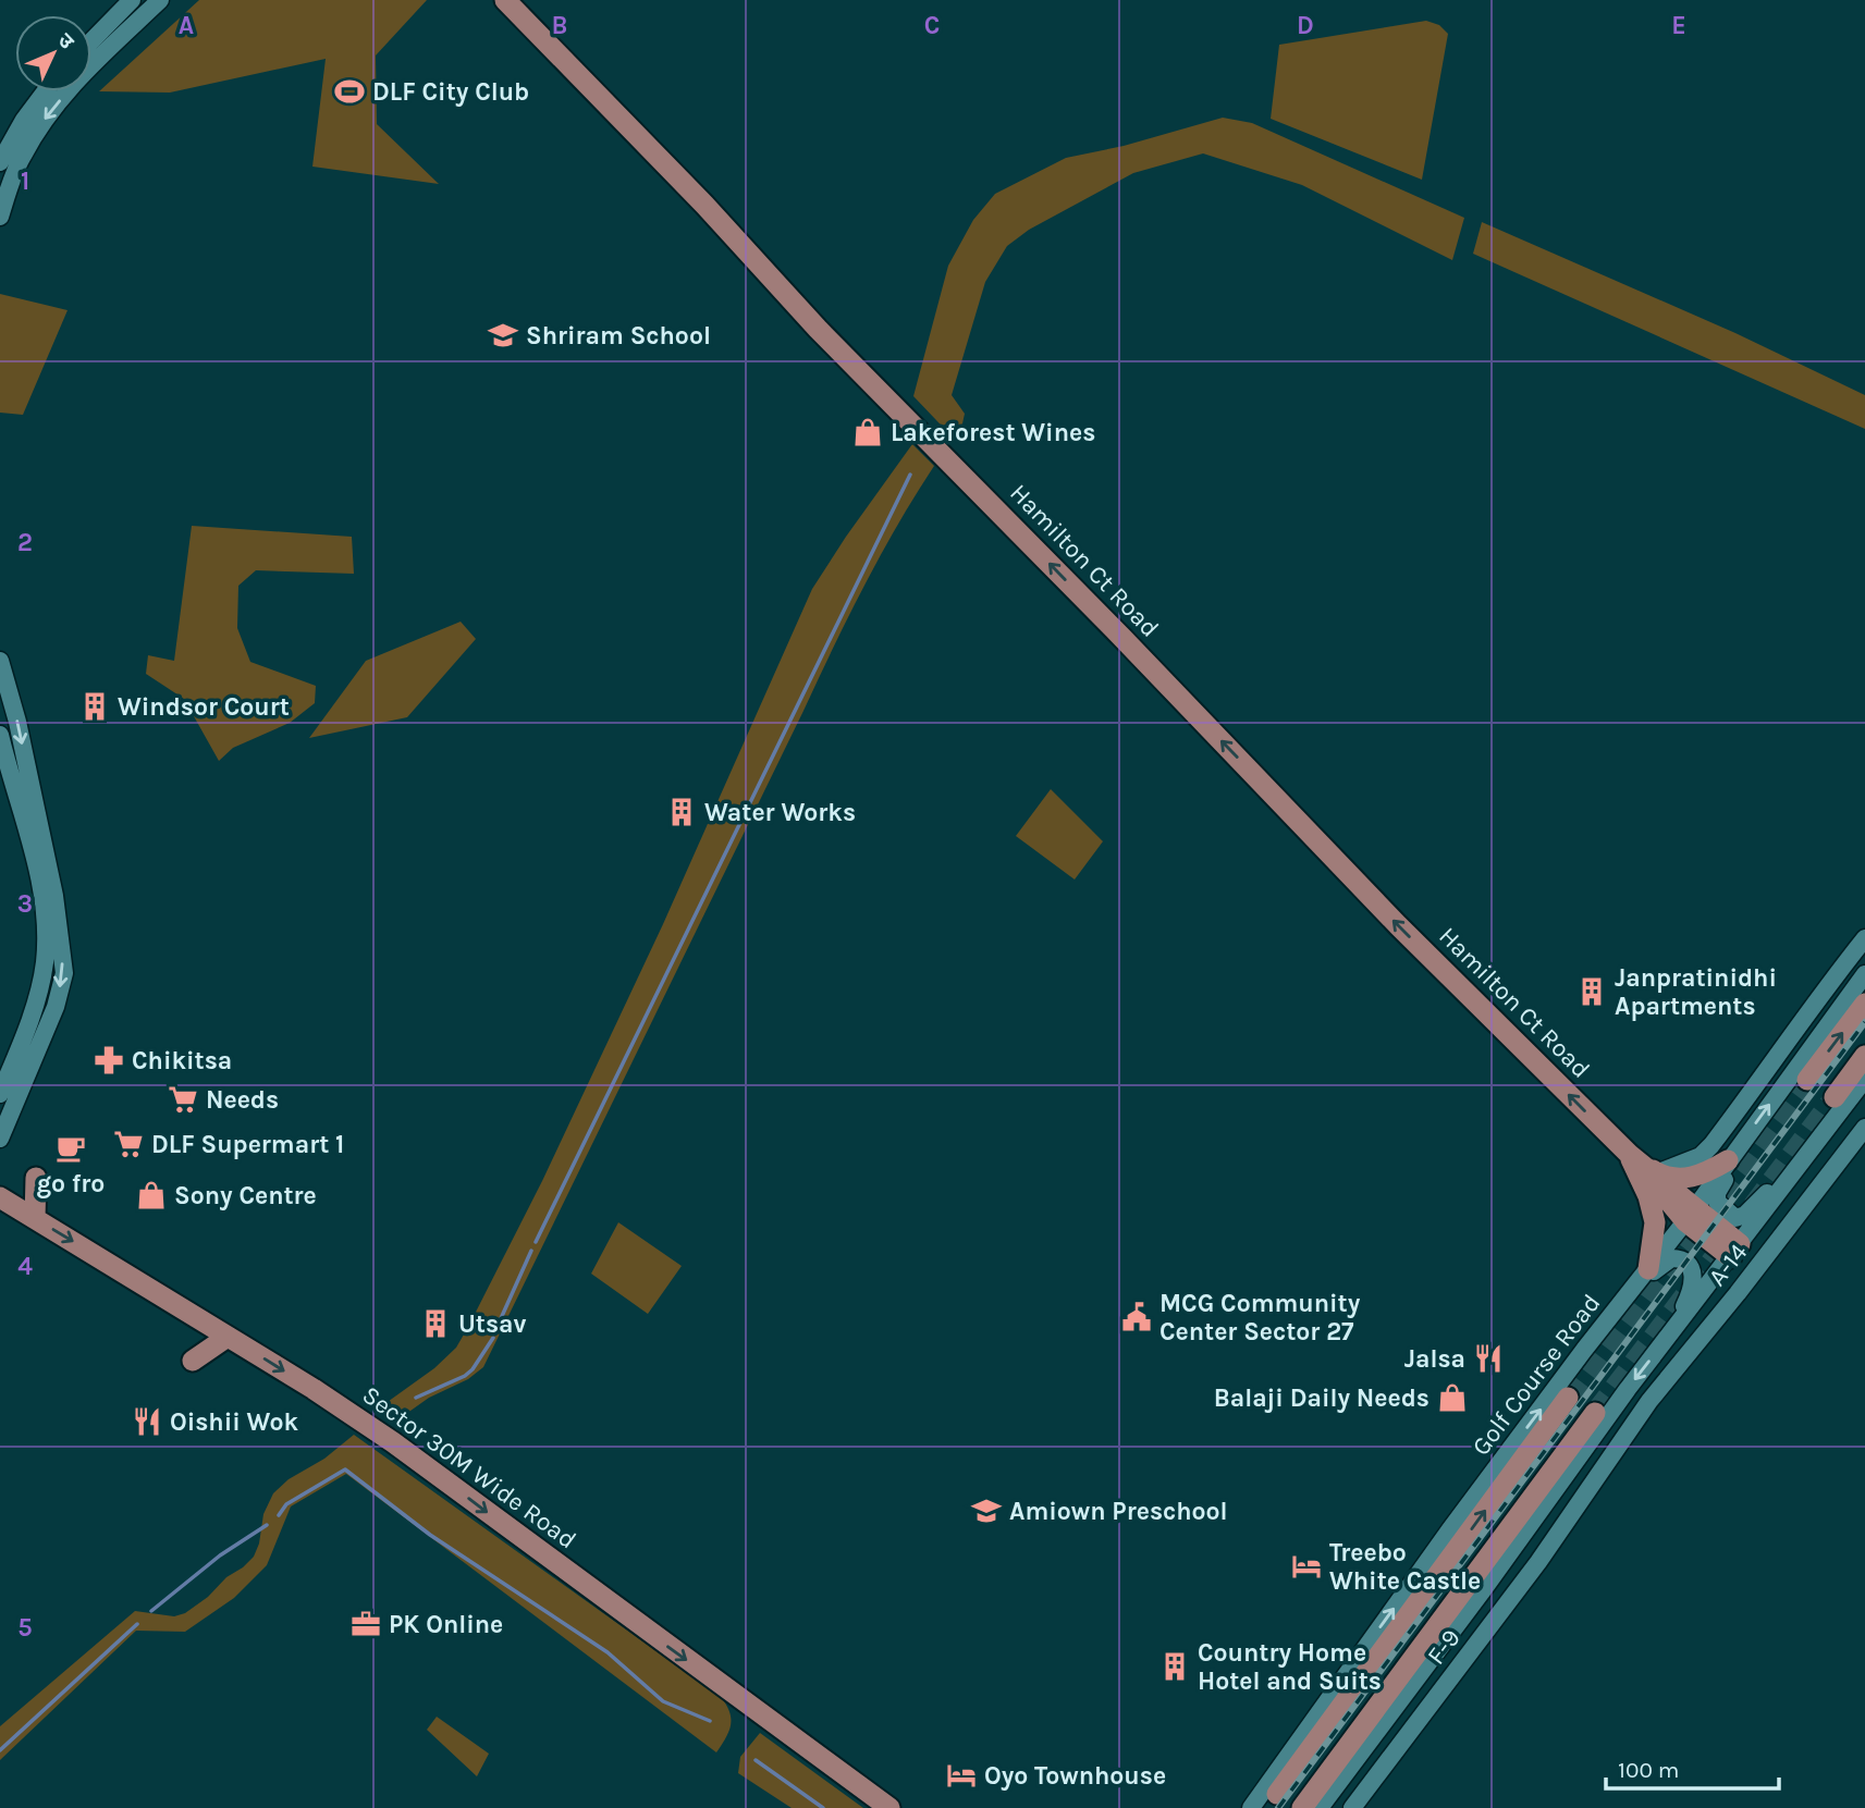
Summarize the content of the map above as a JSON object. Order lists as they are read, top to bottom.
{
  "streets": {
    "main road": ["Hamilton Ct Road", "Sector 30M Wide Road"],
    "street": ["A-14", "Golf Course Road", "F-9"]
  },
  "crossings": [
    ["Hamilton Ct Road", "Golf Course Road"],
    ["A-14", "F-9"]
  ],
  "one_way": ["Hamilton Ct Road", "Sector 30M Wide Road"],
  "places": {
    "sports": ["DLF City Club"],
    "school or university": ["Shriram School", "Amiown Preschool"],
    "shop": ["Lakeforest Wines", "Sony Centre", "Balaji Daily Needs"],
    "building": [
      "Windsor Court",
      "Water Works",
      "Janpratinidhi Apartments",
      "Utsav",
      "Country Home Hotel and Suits"
    ],
    "pharmacy": ["Chikitsa"],
    "supermarket": ["Needs", "DLF Supermart 1"],
    "cafe": ["go fro"],
    "public building": ["MCG Community Center Sector 27"],
    "restaurant": ["Jalsa", "Oishii Wok"],
    "hotel": ["Treebo White Castle", "Oyo Townhouse"],
    "office": ["PK Online"]
  },
  "scale_bar": "100 m",
  "north": "top right",
  "grid": {
    "columns": [
      "A",
      "B",
      "C",
      "D",
      "E"
    ],
    "rows": [
      "1",
      "2",
      "3",
      "4",
      "5"
    ]
  }
}
